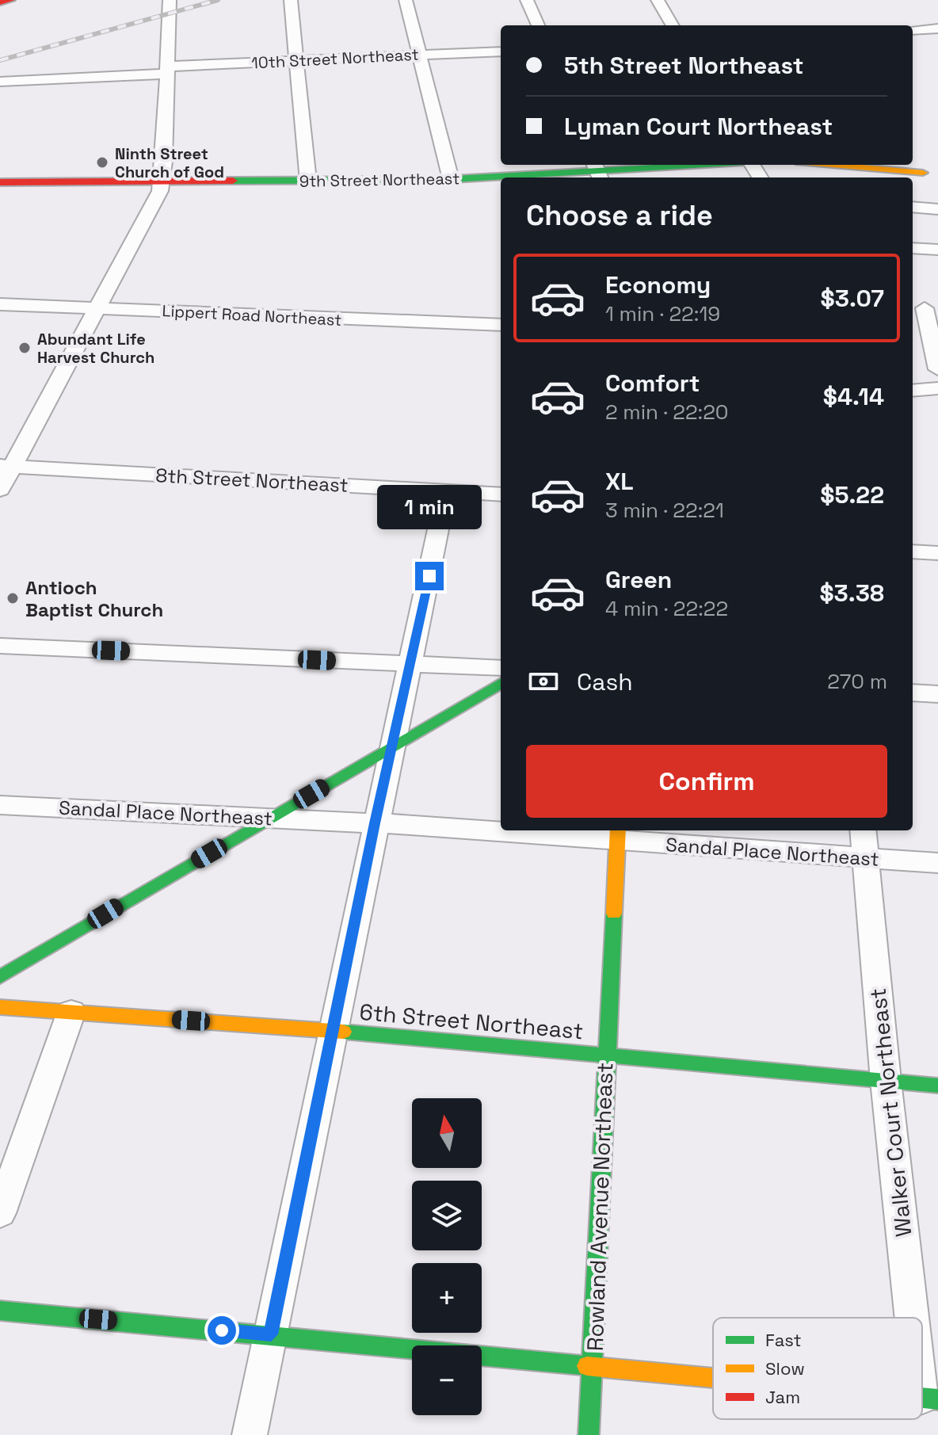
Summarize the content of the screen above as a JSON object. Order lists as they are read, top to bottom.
{
  "streets": {
    "main road": ["9th Street Northeast", "6th Street Northeast", "Rowland Avenue Northeast"],
    "street": [
      "10th Street Northeast",
      "Lippert Road Northeast",
      "8th Street Northeast",
      "Sandal Place Northeast",
      "Walker Court Northeast"
    ]
  },
  "crossings": [
    ["Sandal Place Northeast", "Walker Court Northeast"],
    ["Sandal Place Northeast", "Rowland Avenue Northeast"],
    ["6th Street Northeast", "Walker Court Northeast"],
    ["6th Street Northeast", "Rowland Avenue Northeast"]
  ],
  "places": ["Ninth Street Church of God", "Abundant Life Harvest Church", "Antioch Baptist Church"],
  "legend": ["Fast", "Slow", "Jam"],
  "north": "top",
  "page": {
    "banner": ["5th Street Northeast", "Lyman Court Northeast"],
    "heading": "Choose a ride",
    "list": [
      {
        "name": "Economy",
        "note": "1 min · 22:19",
        "value": "$3.07"
      },
      {
        "name": "Comfort",
        "note": "2 min · 22:20",
        "value": "$4.14"
      },
      {
        "name": "XL",
        "note": "3 min · 22:21",
        "value": "$5.22"
      },
      {
        "name": "Green",
        "note": "4 min · 22:22",
        "value": "$3.38"
      }
    ],
    "bubble": "1 min",
    "pay": ["Cash", "270 m"],
    "buttons": "Confirm",
    "map_buttons": ["+", "−"]
  }
}
